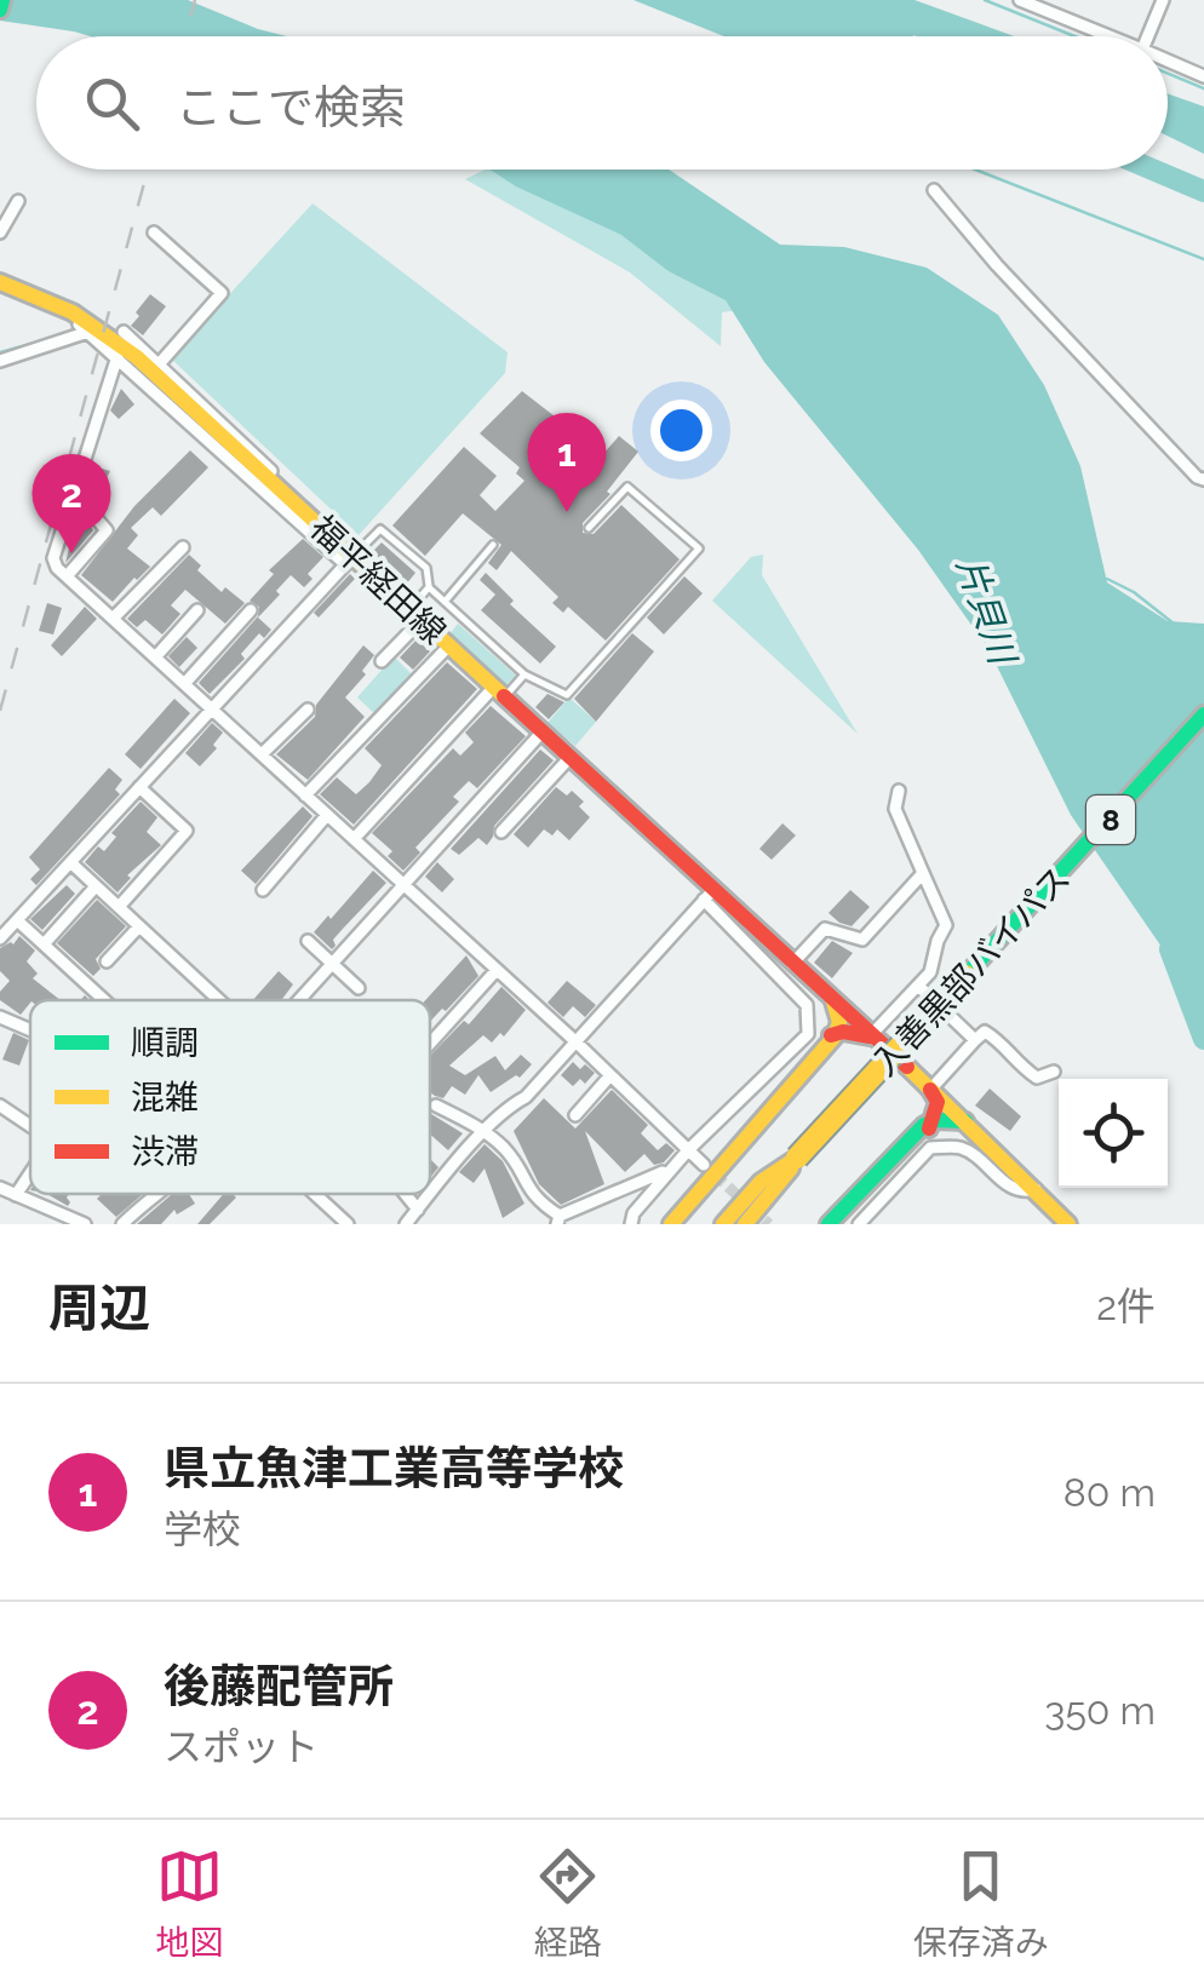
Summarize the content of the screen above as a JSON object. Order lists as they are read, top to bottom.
{
  "streets": {
    "main road": ["福平経田線", "8", "入善黒部バイパス"]
  },
  "water": ["片貝川"],
  "legend": ["順調", "混雑", "渋滞"],
  "page": {
    "search": "ここで検索",
    "pins": ["1", "2"],
    "heading": ["周辺", "2件"],
    "list": [
      {
        "mark": "1",
        "name": "県立魚津工業高等学校",
        "note": "学校",
        "value": "80 m"
      },
      {
        "mark": "2",
        "name": "後藤配管所",
        "note": "スポット",
        "value": "350 m"
      }
    ],
    "nav": ["地図", "経路", "保存済み"]
  }
}
